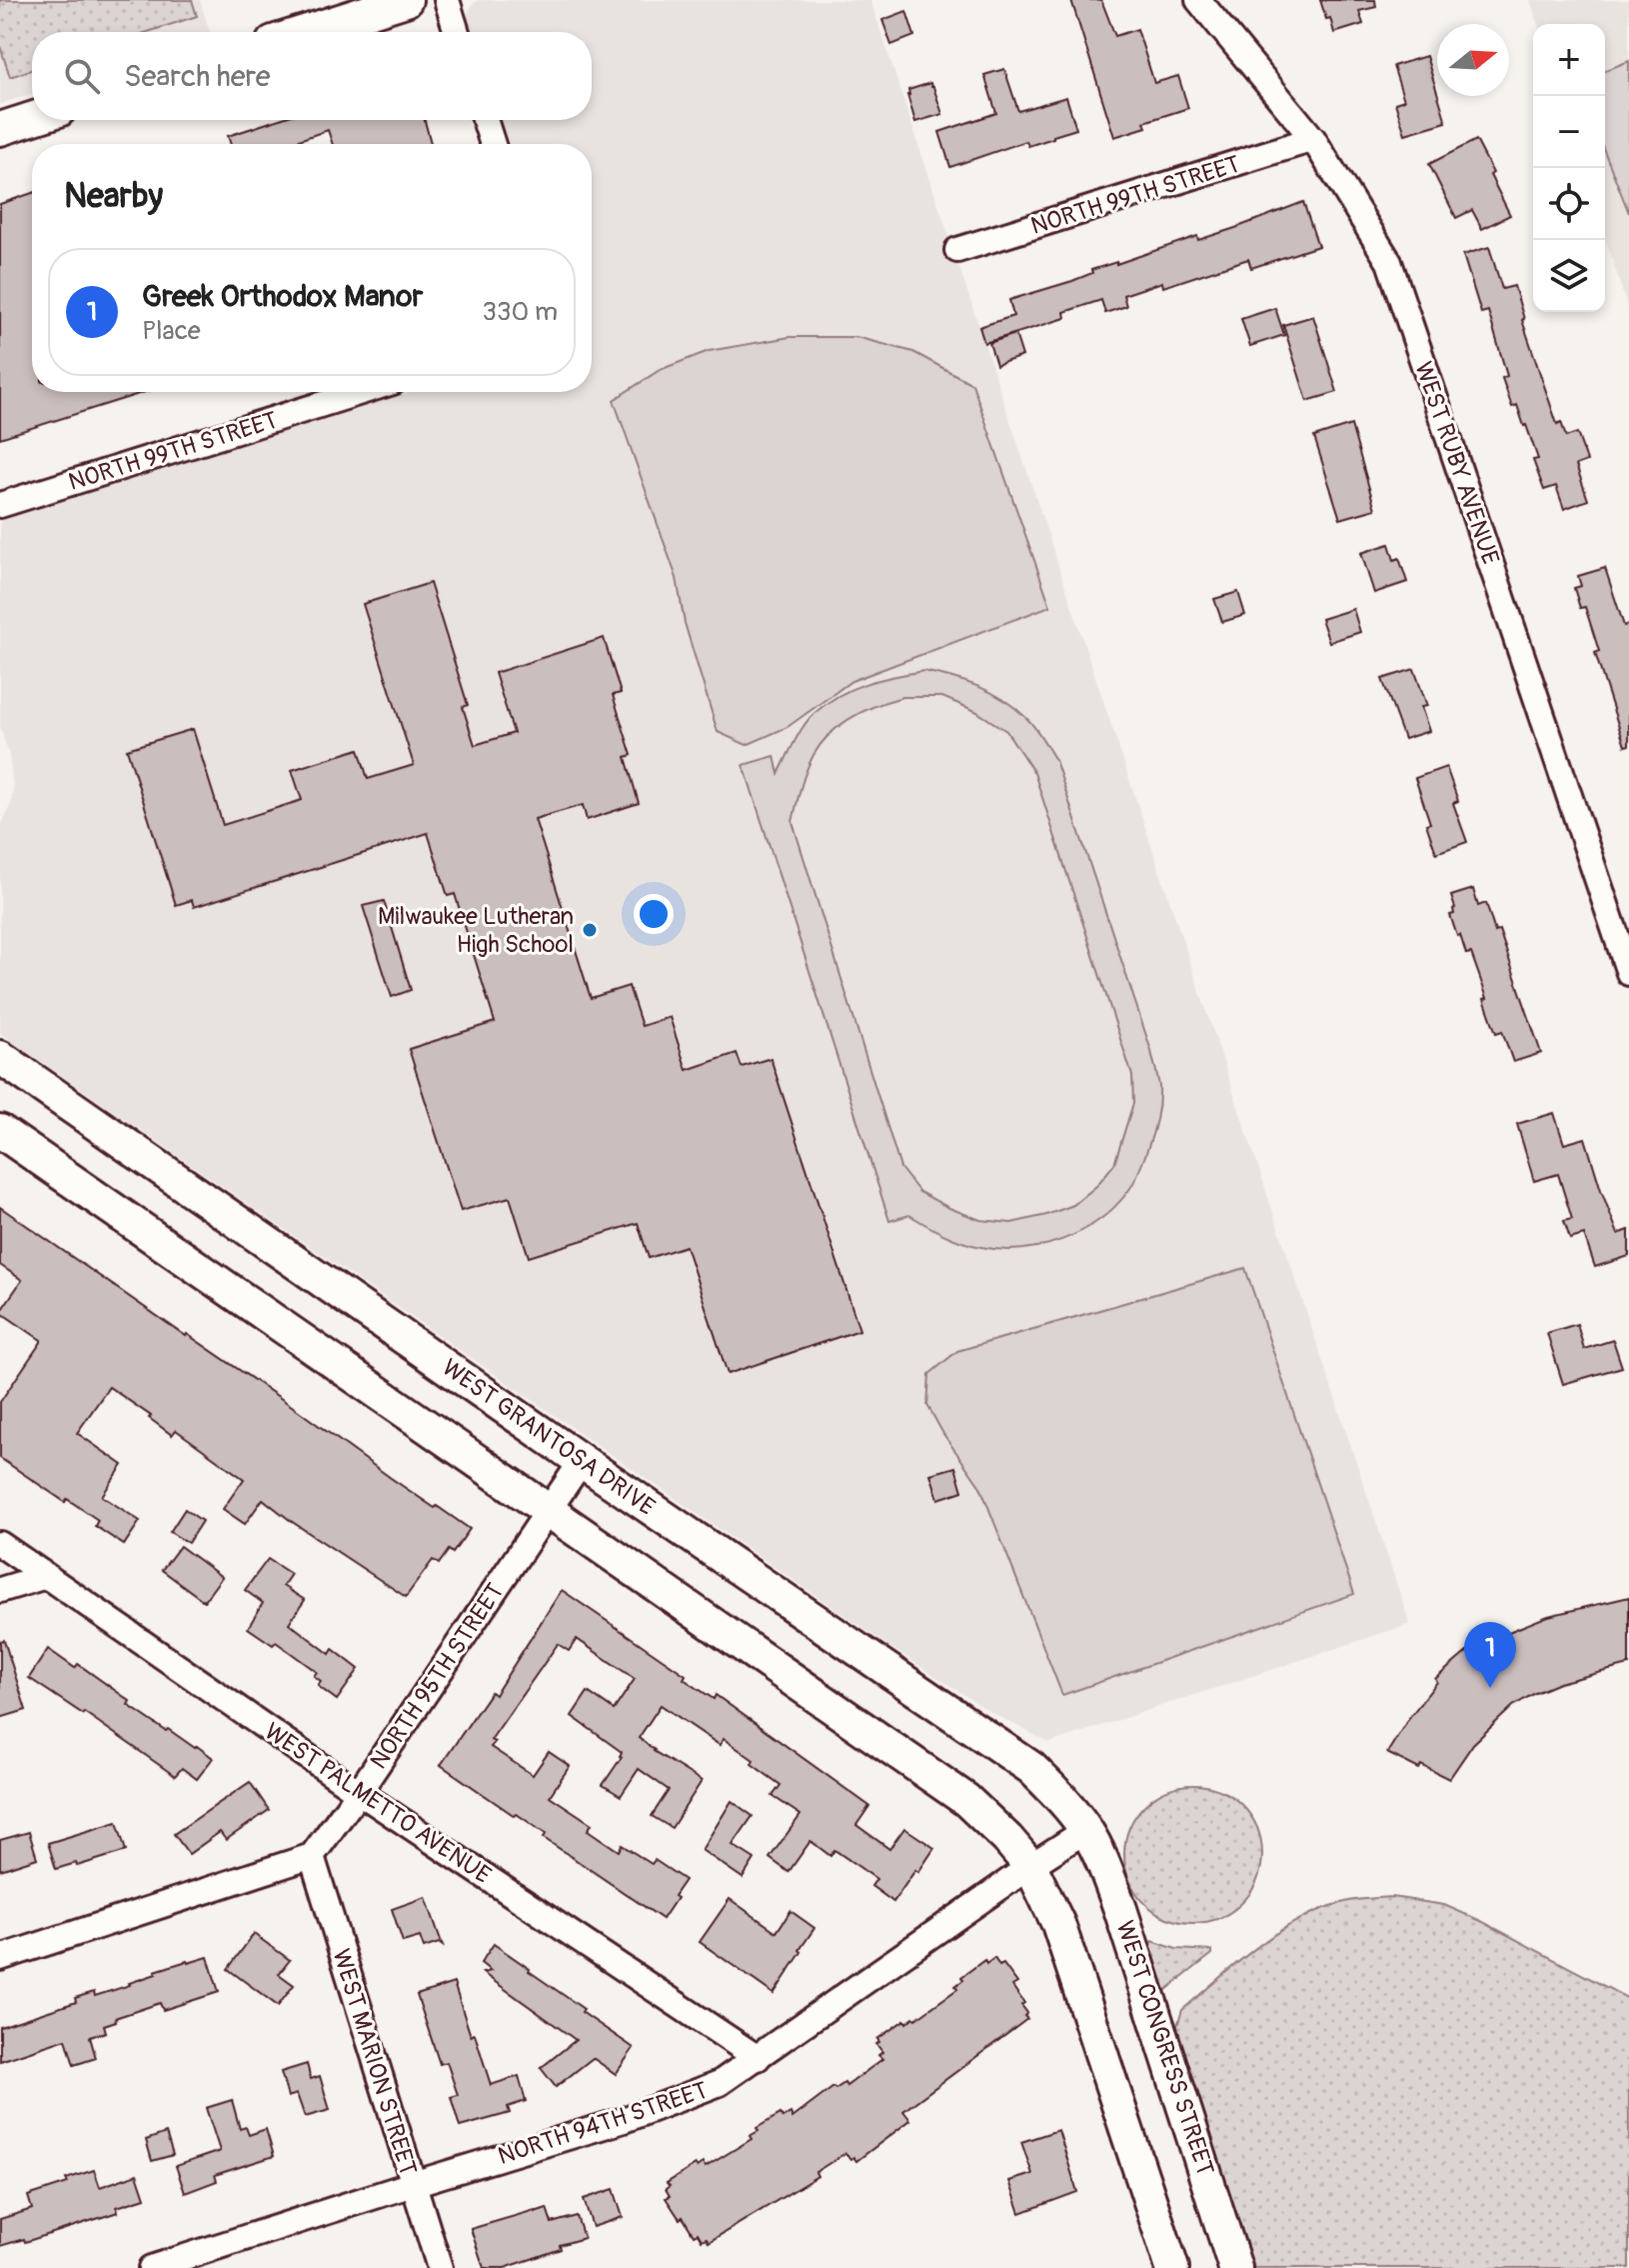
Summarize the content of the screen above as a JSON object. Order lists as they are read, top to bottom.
{
  "streets": {
    "street": [
      "NORTH 99TH STREET",
      "WEST RUBY AVENUE",
      "WEST GRANTOSA DRIVE",
      "NORTH 95TH STREET",
      "WEST PALMETTO AVENUE",
      "WEST CONGRESS STREET",
      "WEST MARION STREET",
      "NORTH 94TH STREET"
    ]
  },
  "crossings": [
    ["NORTH 99TH STREET", "WEST RUBY AVENUE"],
    ["WEST GRANTOSA DRIVE", "NORTH 95TH STREET"],
    ["WEST GRANTOSA DRIVE", "WEST CONGRESS STREET"],
    ["WEST GRANTOSA DRIVE", "NORTH 94TH STREET"],
    ["NORTH 95TH STREET", "WEST PALMETTO AVENUE"],
    ["NORTH 95TH STREET", "WEST MARION STREET"],
    ["WEST PALMETTO AVENUE", "NORTH 94TH STREET"],
    ["WEST CONGRESS STREET", "NORTH 94TH STREET"],
    ["WEST MARION STREET", "NORTH 94TH STREET"]
  ],
  "places": ["Milwaukee Lutheran High School"],
  "north": "right",
  "page": {
    "map_buttons": ["+", "−"],
    "search": "Search here",
    "heading": "Nearby",
    "list": [
      {
        "mark": "1",
        "name": "Greek Orthodox Manor",
        "note": "Place",
        "value": "330 m"
      }
    ],
    "pins": "1"
  }
}
